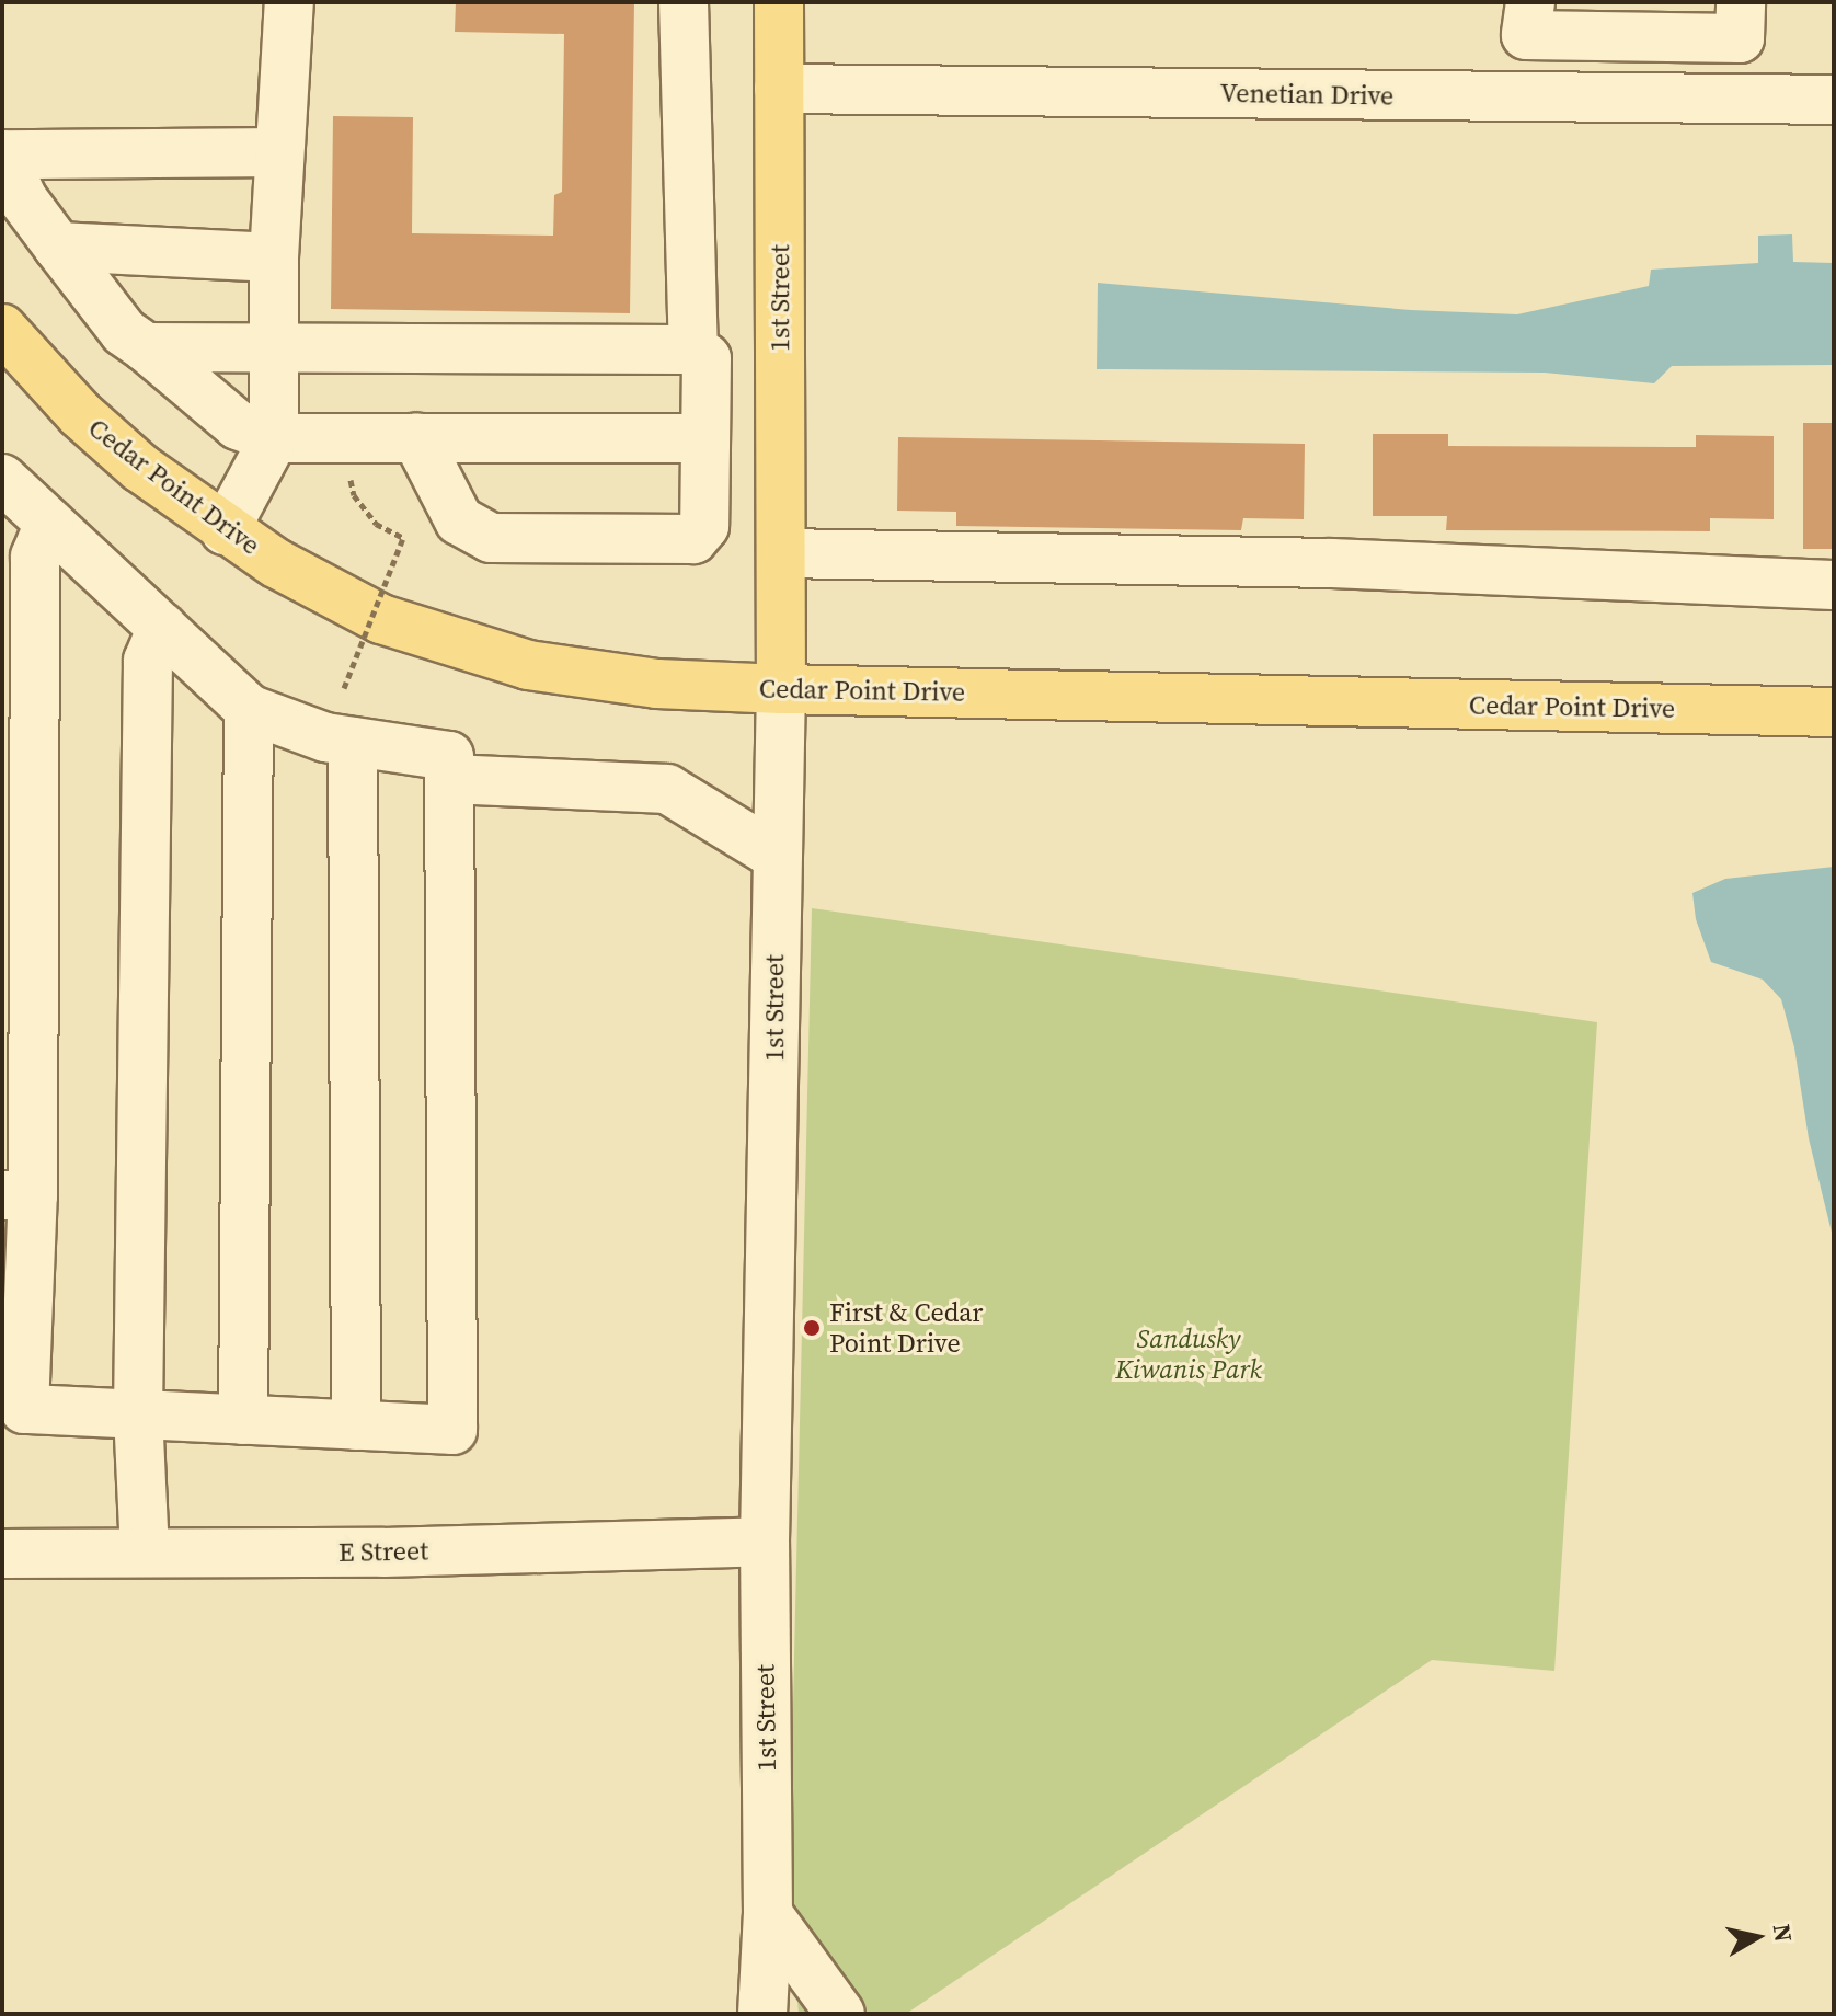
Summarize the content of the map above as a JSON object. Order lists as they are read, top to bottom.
{
  "streets": {
    "main road": ["1st Street", "Cedar Point Drive"],
    "street": ["Venetian Drive", "E Street"]
  },
  "crossings": [
    ["Venetian Drive", "1st Street"],
    ["1st Street", "Cedar Point Drive"],
    ["1st Street", "E Street"]
  ],
  "parks": ["Sandusky Kiwanis Park"],
  "places": ["First & Cedar Point Drive"],
  "north": "right"
}
